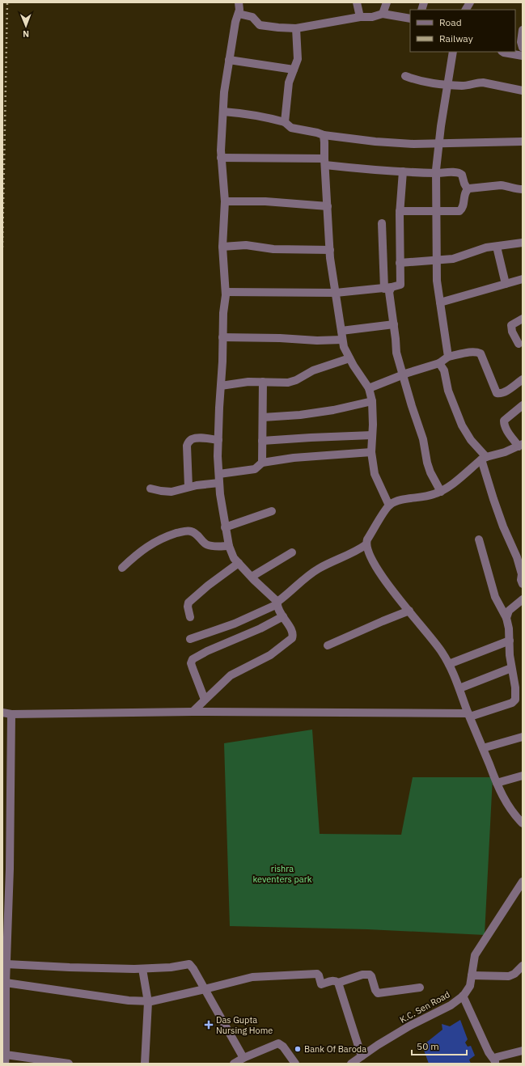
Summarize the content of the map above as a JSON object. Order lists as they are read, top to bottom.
{
  "streets": {
    "street": ["K.C. Sen Road"]
  },
  "parks": ["rishra keventers park"],
  "places": {
    "health": ["Das Gupta Nursing Home"],
    "other": ["Bank Of Baroda"]
  },
  "legend": ["Road", "Railway"],
  "scale_bar": "50 m",
  "north": "bottom"
}
